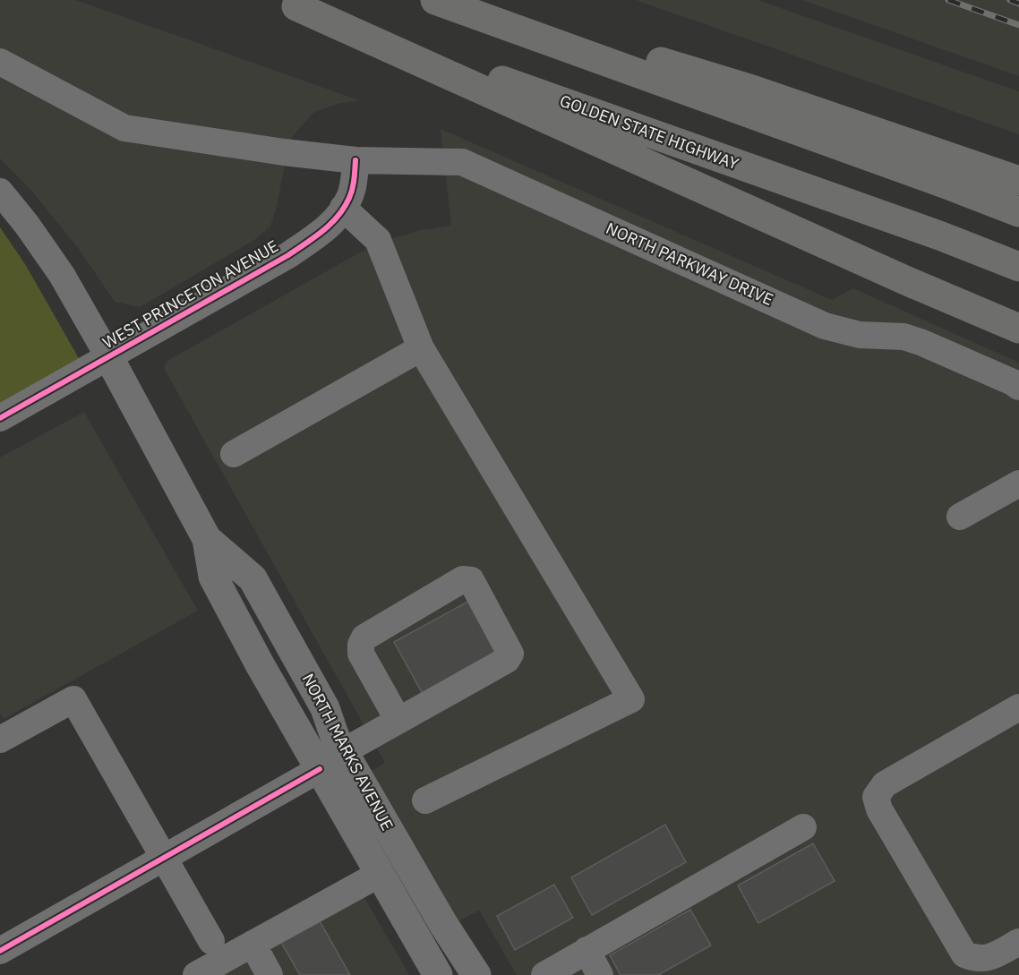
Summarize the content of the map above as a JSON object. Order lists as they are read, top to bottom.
{
  "streets": {
    "highway": ["GOLDEN STATE HIGHWAY"],
    "main road": ["NORTH MARKS AVENUE"],
    "street": ["NORTH PARKWAY DRIVE", "WEST PRINCETON AVENUE"]
  },
  "crossings": [
    ["NORTH PARKWAY DRIVE", "WEST PRINCETON AVENUE"],
    ["WEST PRINCETON AVENUE", "NORTH MARKS AVENUE"]
  ]
}
